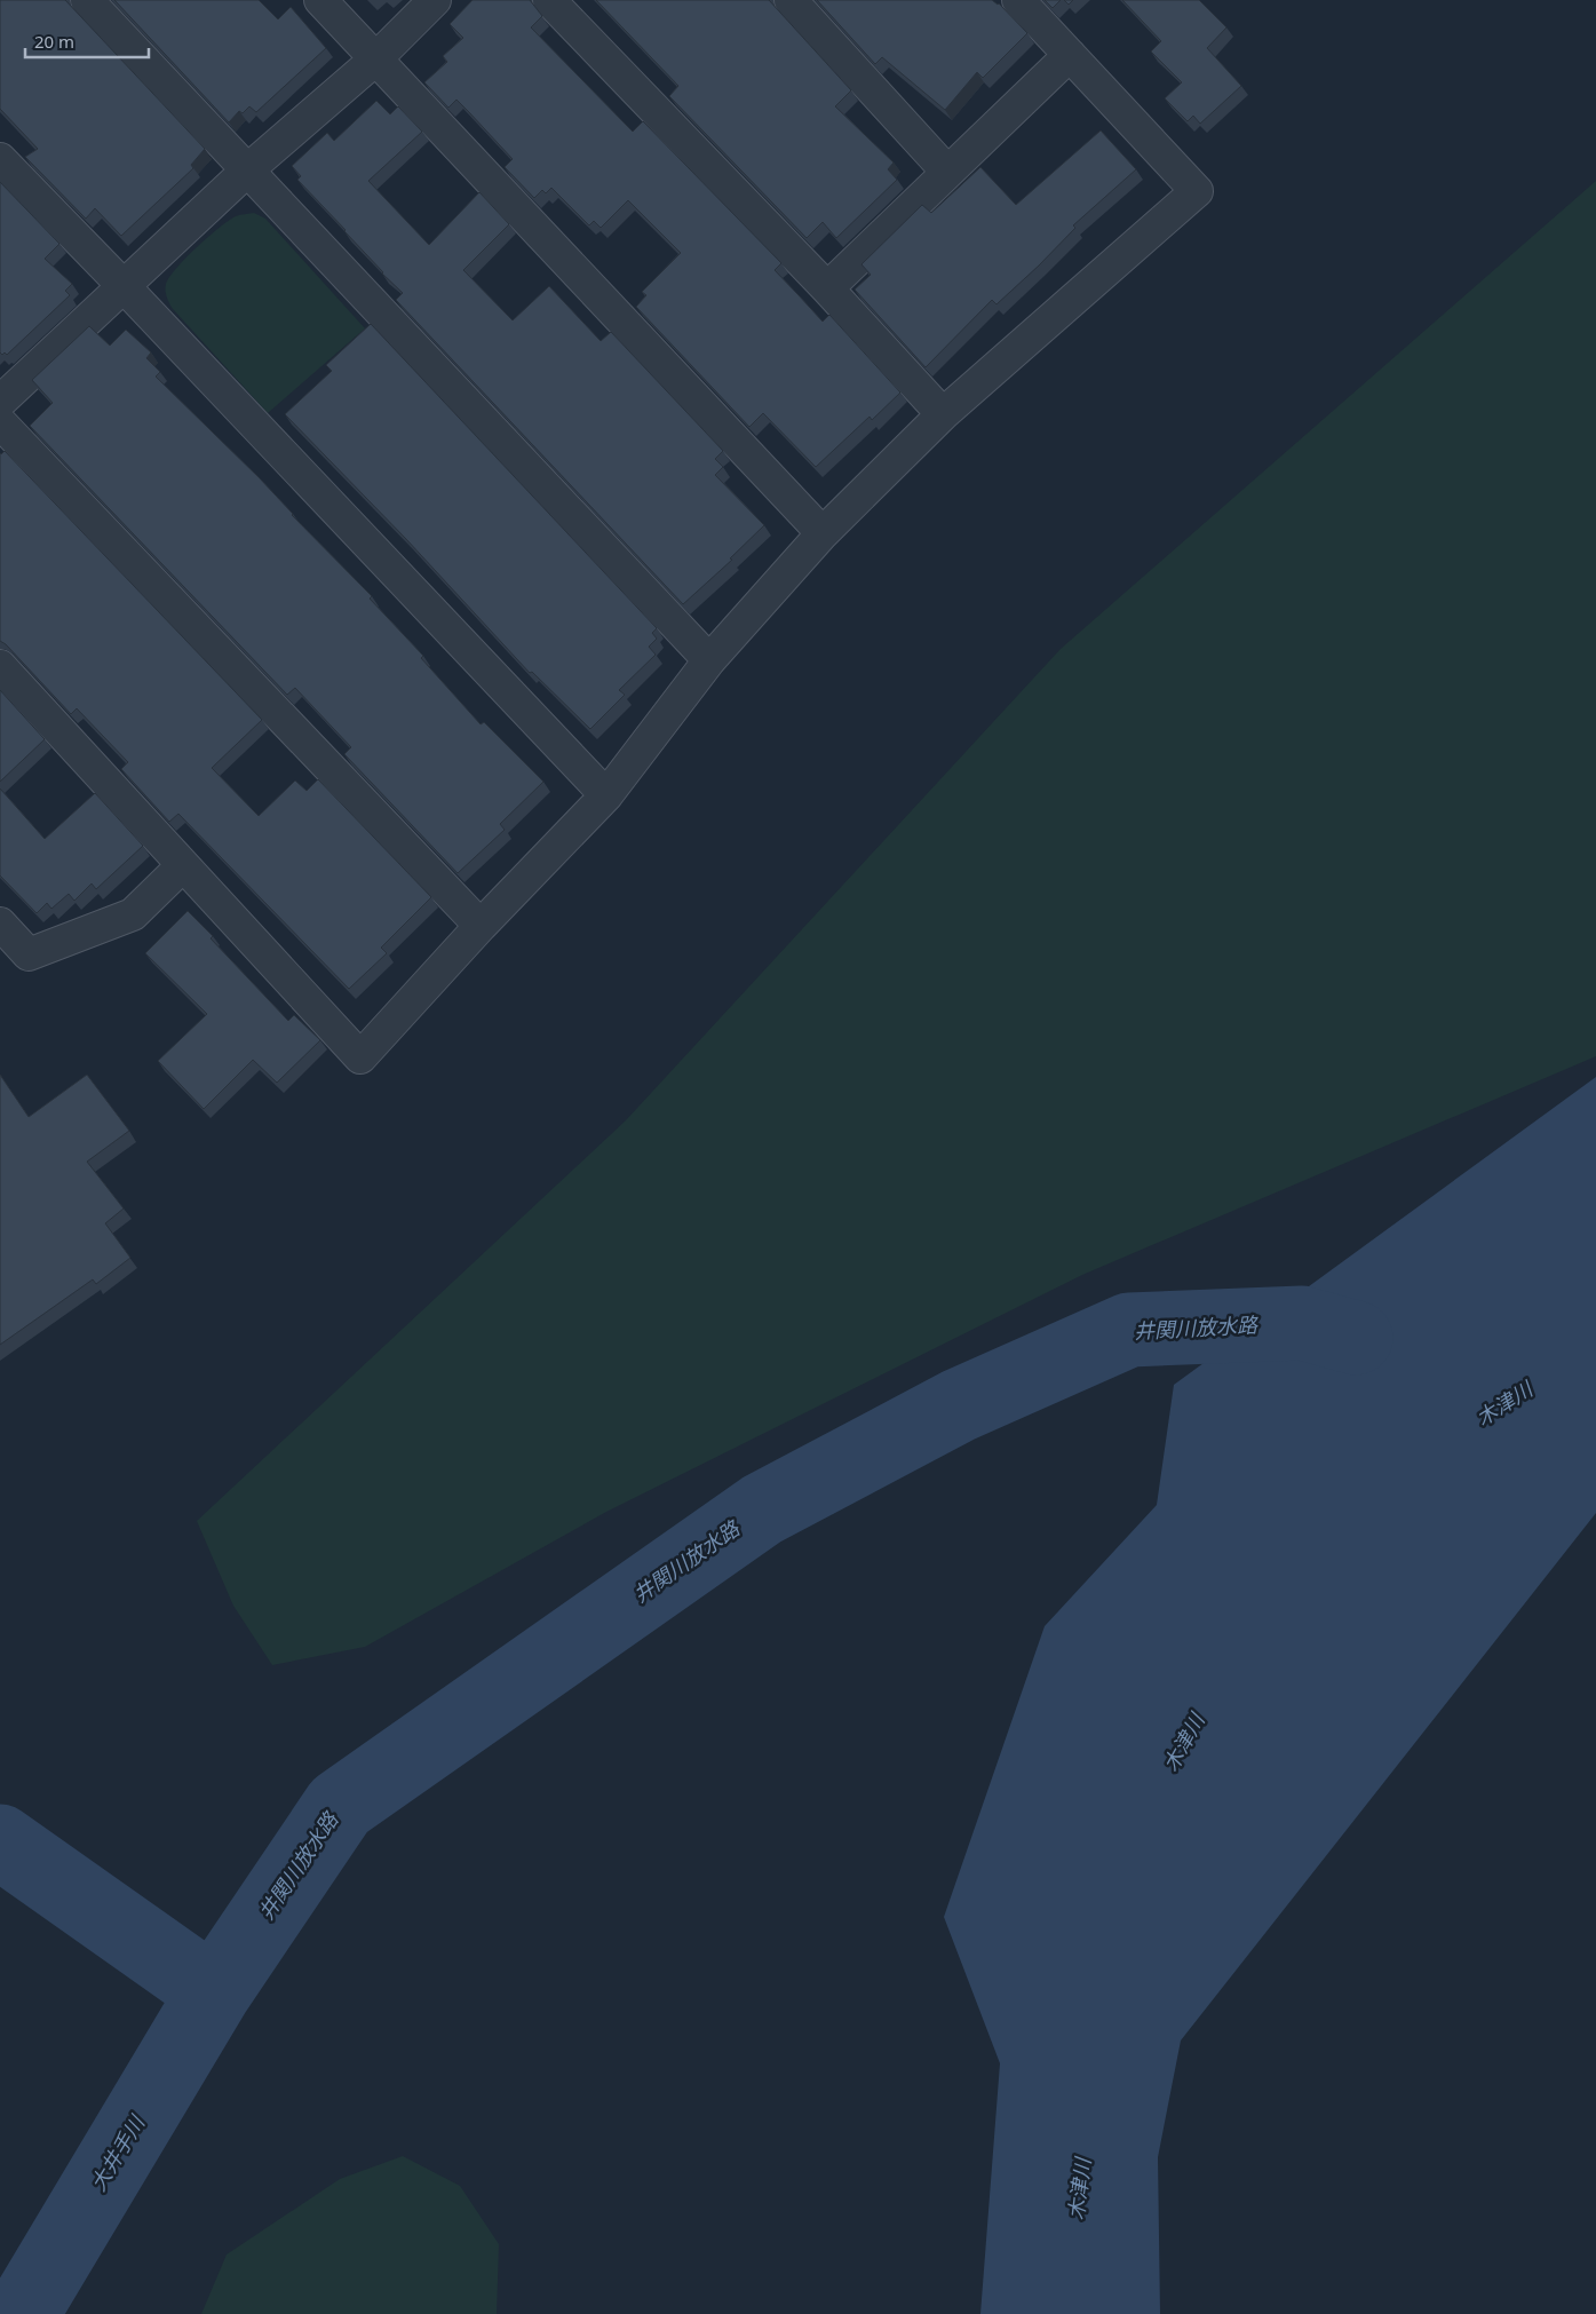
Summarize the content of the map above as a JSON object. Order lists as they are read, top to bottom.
{
  "water": ["井関川放水路", "木津川", "大井手川"],
  "scale_bar": "20 m"
}
